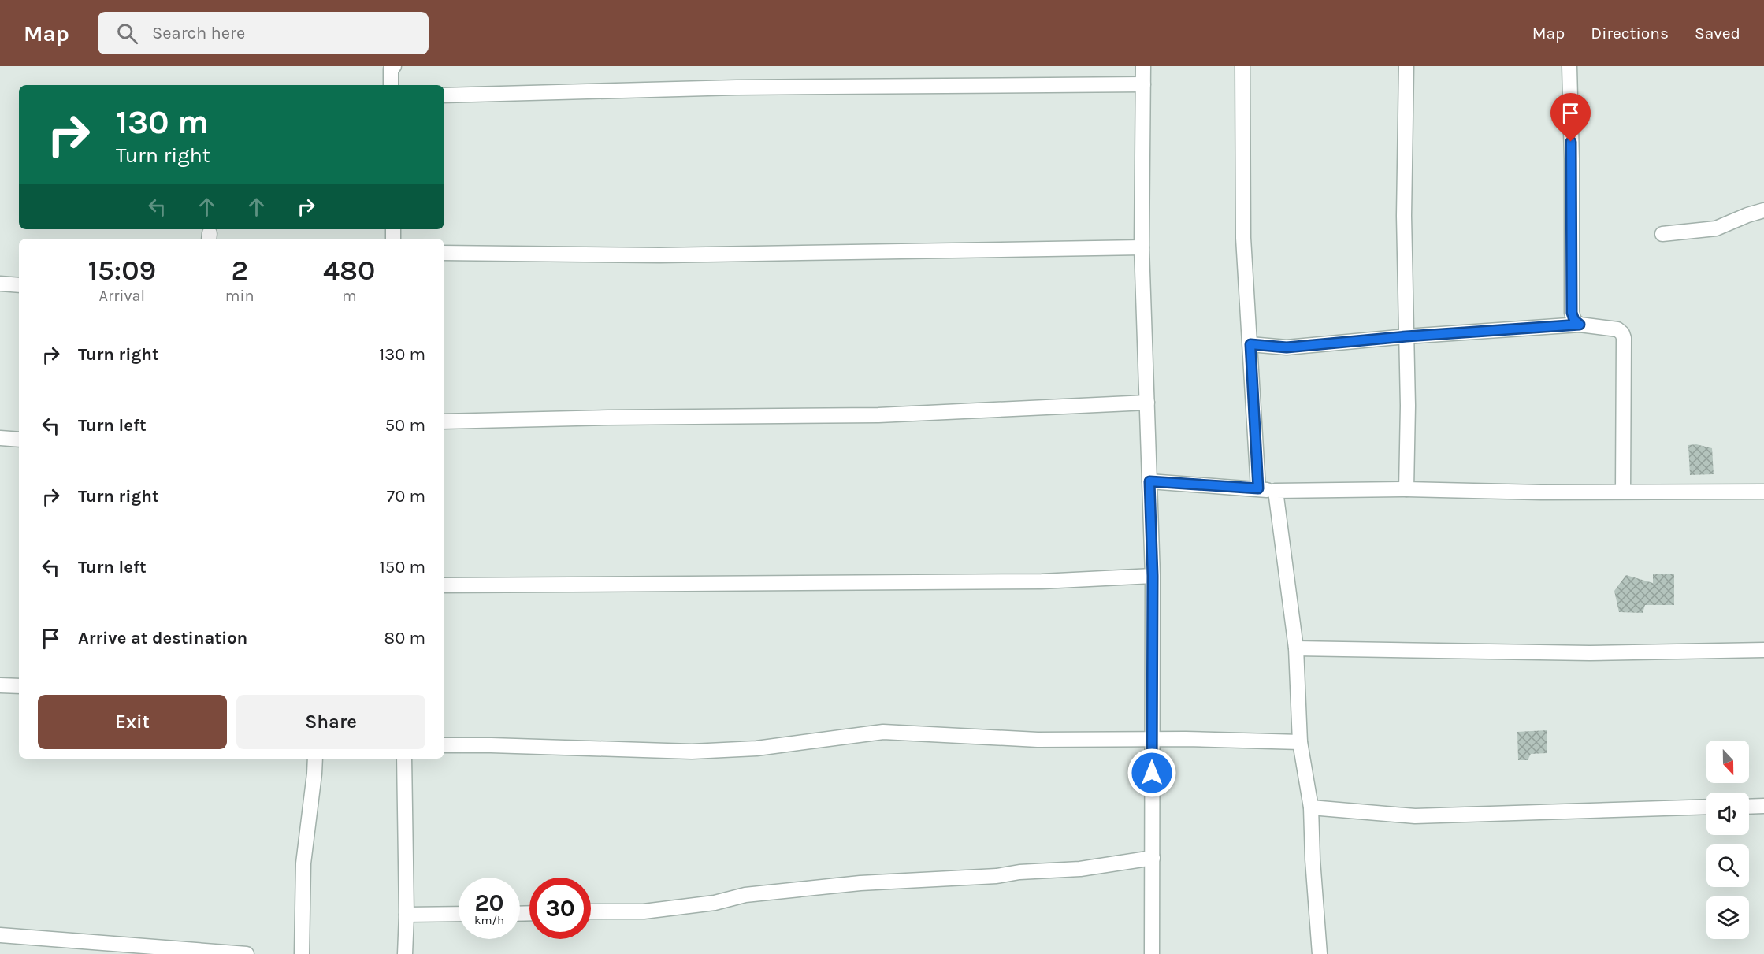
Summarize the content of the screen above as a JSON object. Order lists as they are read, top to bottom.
{
  "north": "bottom",
  "page": {
    "header": "Map",
    "search": "Search here",
    "nav": ["Map", "Directions", "Saved"],
    "turn": ["130 m", "Turn right"],
    "eta": [
      "15:09",
      "Arrival",
      "2",
      "min",
      "480",
      "m"
    ],
    "list": [
      {
        "name": "Turn right",
        "value": "130 m"
      },
      {
        "name": "Turn left",
        "value": "50 m"
      },
      {
        "name": "Turn right",
        "value": "70 m"
      },
      {
        "name": "Turn left",
        "value": "150 m"
      },
      {
        "name": "Arrive at destination",
        "value": "80 m"
      }
    ],
    "buttons": ["Exit", "Share"],
    "speed": "20 km/h",
    "limit": "30"
  }
}
